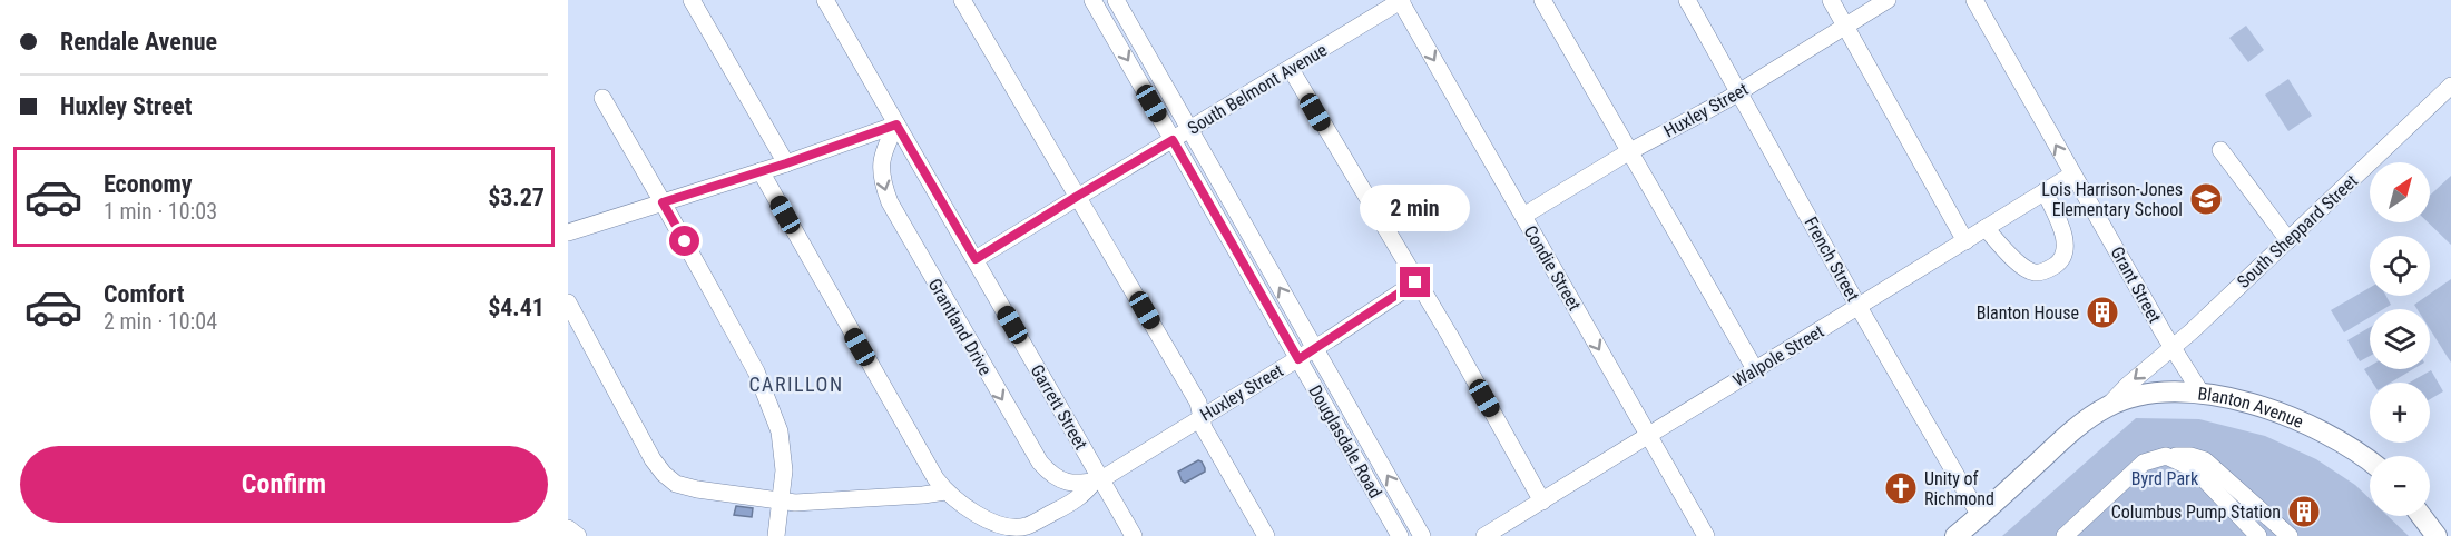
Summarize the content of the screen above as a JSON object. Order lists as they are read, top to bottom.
{
  "streets": {
    "main road": ["Blanton Avenue"],
    "street": [
      "South Belmont Avenue",
      "Huxley Street",
      "South Sheppard Street",
      "French Street",
      "Condie Street",
      "Grant Street",
      "Grantland Drive",
      "Walpole Street",
      "Garrett Street",
      "Douglasdale Road"
    ]
  },
  "crossings": [
    ["South Belmont Avenue", "Condie Street"],
    ["South Belmont Avenue", "Garrett Street"],
    ["South Belmont Avenue", "Douglasdale Road"],
    ["Huxley Street", "French Street"],
    ["Huxley Street", "Condie Street"],
    ["Huxley Street", "Grantland Drive"],
    ["Huxley Street", "Garrett Street"],
    ["Huxley Street", "Douglasdale Road"],
    ["South Sheppard Street", "Grant Street"],
    ["South Sheppard Street", "Blanton Avenue"],
    ["French Street", "Walpole Street"],
    ["French Street", "Blanton Avenue"],
    ["Condie Street", "Walpole Street"],
    ["Grant Street", "Walpole Street"],
    ["Grant Street", "Blanton Avenue"],
    ["Grantland Drive", "Garrett Street"]
  ],
  "districts": ["CARILLON"],
  "parks": ["Byrd Park"],
  "places": {
    "school or university": ["Lois Harrison-Jones Elementary School"],
    "building": ["Blanton House", "Columbus Pump Station"],
    "church": ["Unity of Richmond"]
  },
  "north": "top right",
  "page": {
    "banner": ["Rendale Avenue", "Huxley Street"],
    "list": [
      {
        "name": "Economy",
        "note": "1 min · 10:03",
        "value": "$3.27"
      },
      {
        "name": "Comfort",
        "note": "2 min · 10:04",
        "value": "$4.41"
      }
    ],
    "map_buttons": ["+", "−"],
    "bubble": "2 min",
    "buttons": "Confirm"
  }
}
